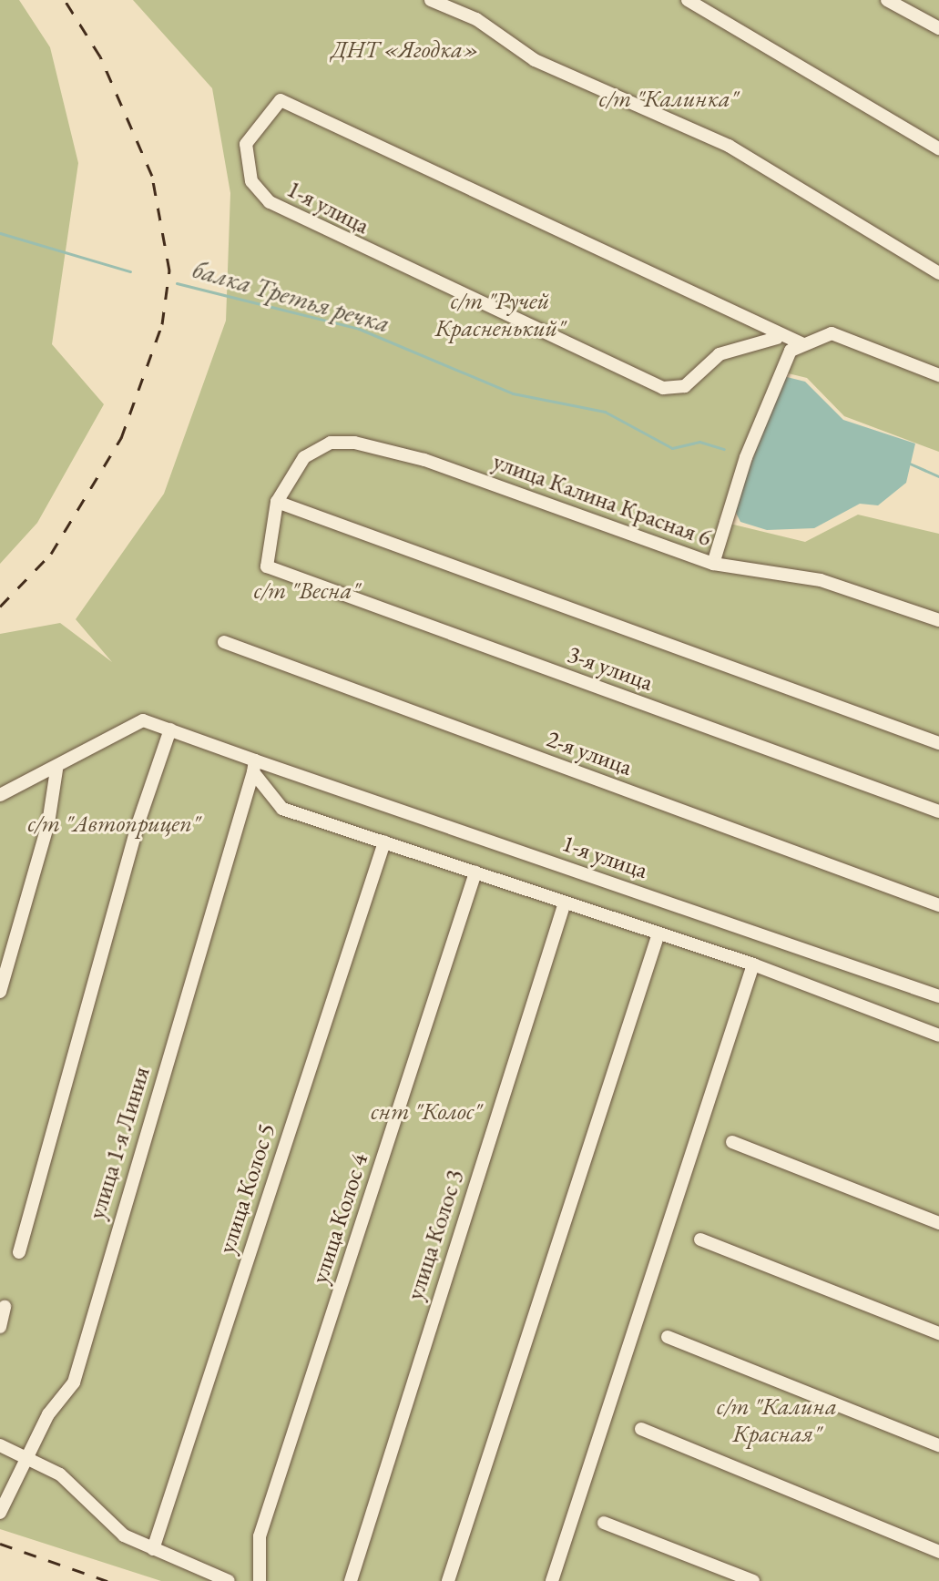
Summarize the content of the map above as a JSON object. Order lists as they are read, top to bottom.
{
  "streets": {
    "street": [
      "1-я улица",
      "улица Калина Красная 6",
      "3-я улица",
      "2-я улица",
      "улица 1-я Линия",
      "улица Колос 5",
      "улица Колос 4",
      "улица Колос 3"
    ]
  },
  "crossings": [
    ["1-я улица", "улица 1-я Линия"],
    ["улица Калина Красная 6", "3-я улица"]
  ],
  "water": ["балка Третья речка"],
  "parks": [
    "ДНТ «Ягодка»",
    "с/т \"Калинка\"",
    "с/т \"Ручей Красненький\"",
    "с/т \"Весна\"",
    "с/т \"Автоприцеп\"",
    "снт \"Колос\"",
    "с/т \"Калина Красная\""
  ]
}
